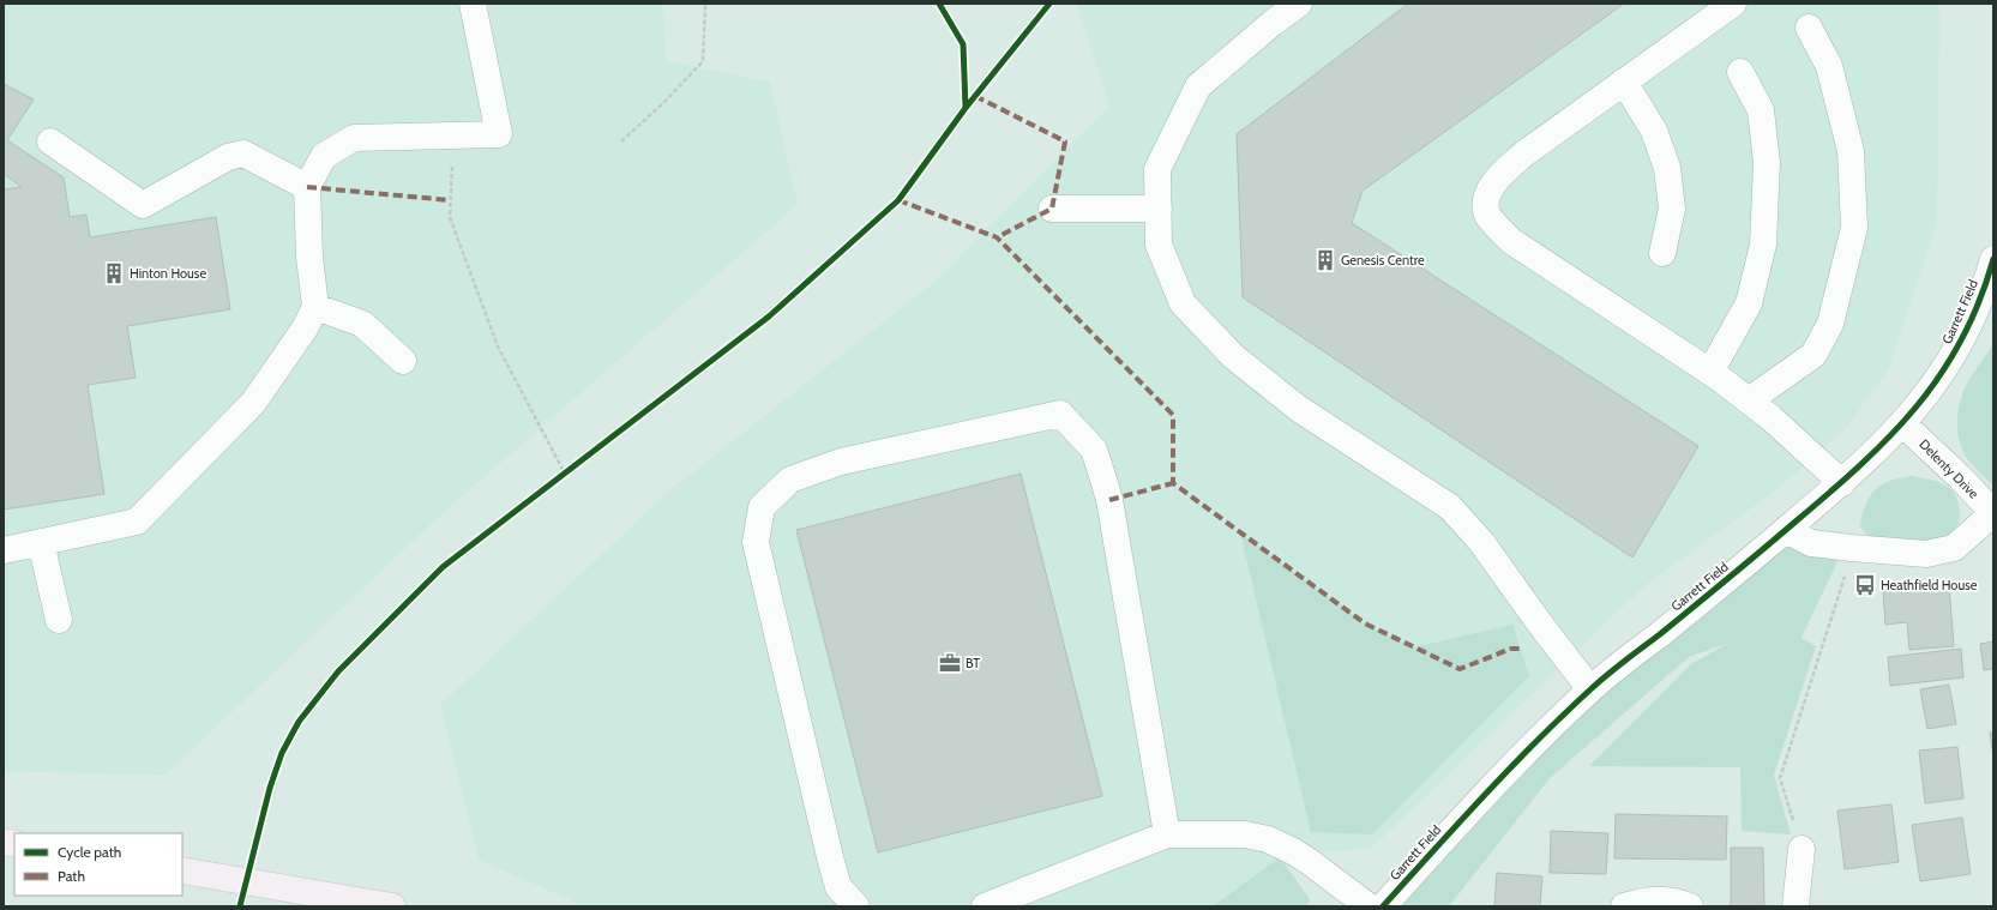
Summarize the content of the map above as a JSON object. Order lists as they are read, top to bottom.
{
  "streets": {
    "street": ["Garrett Field", "Delenty Drive"]
  },
  "crossings": [
    ["Garrett Field", "Delenty Drive"]
  ],
  "places": {
    "building": ["Genesis Centre", "Hinton House"],
    "bus stop": ["Heathfield House"],
    "office": ["BT"]
  },
  "legend": ["Cycle path", "Path"]
}
